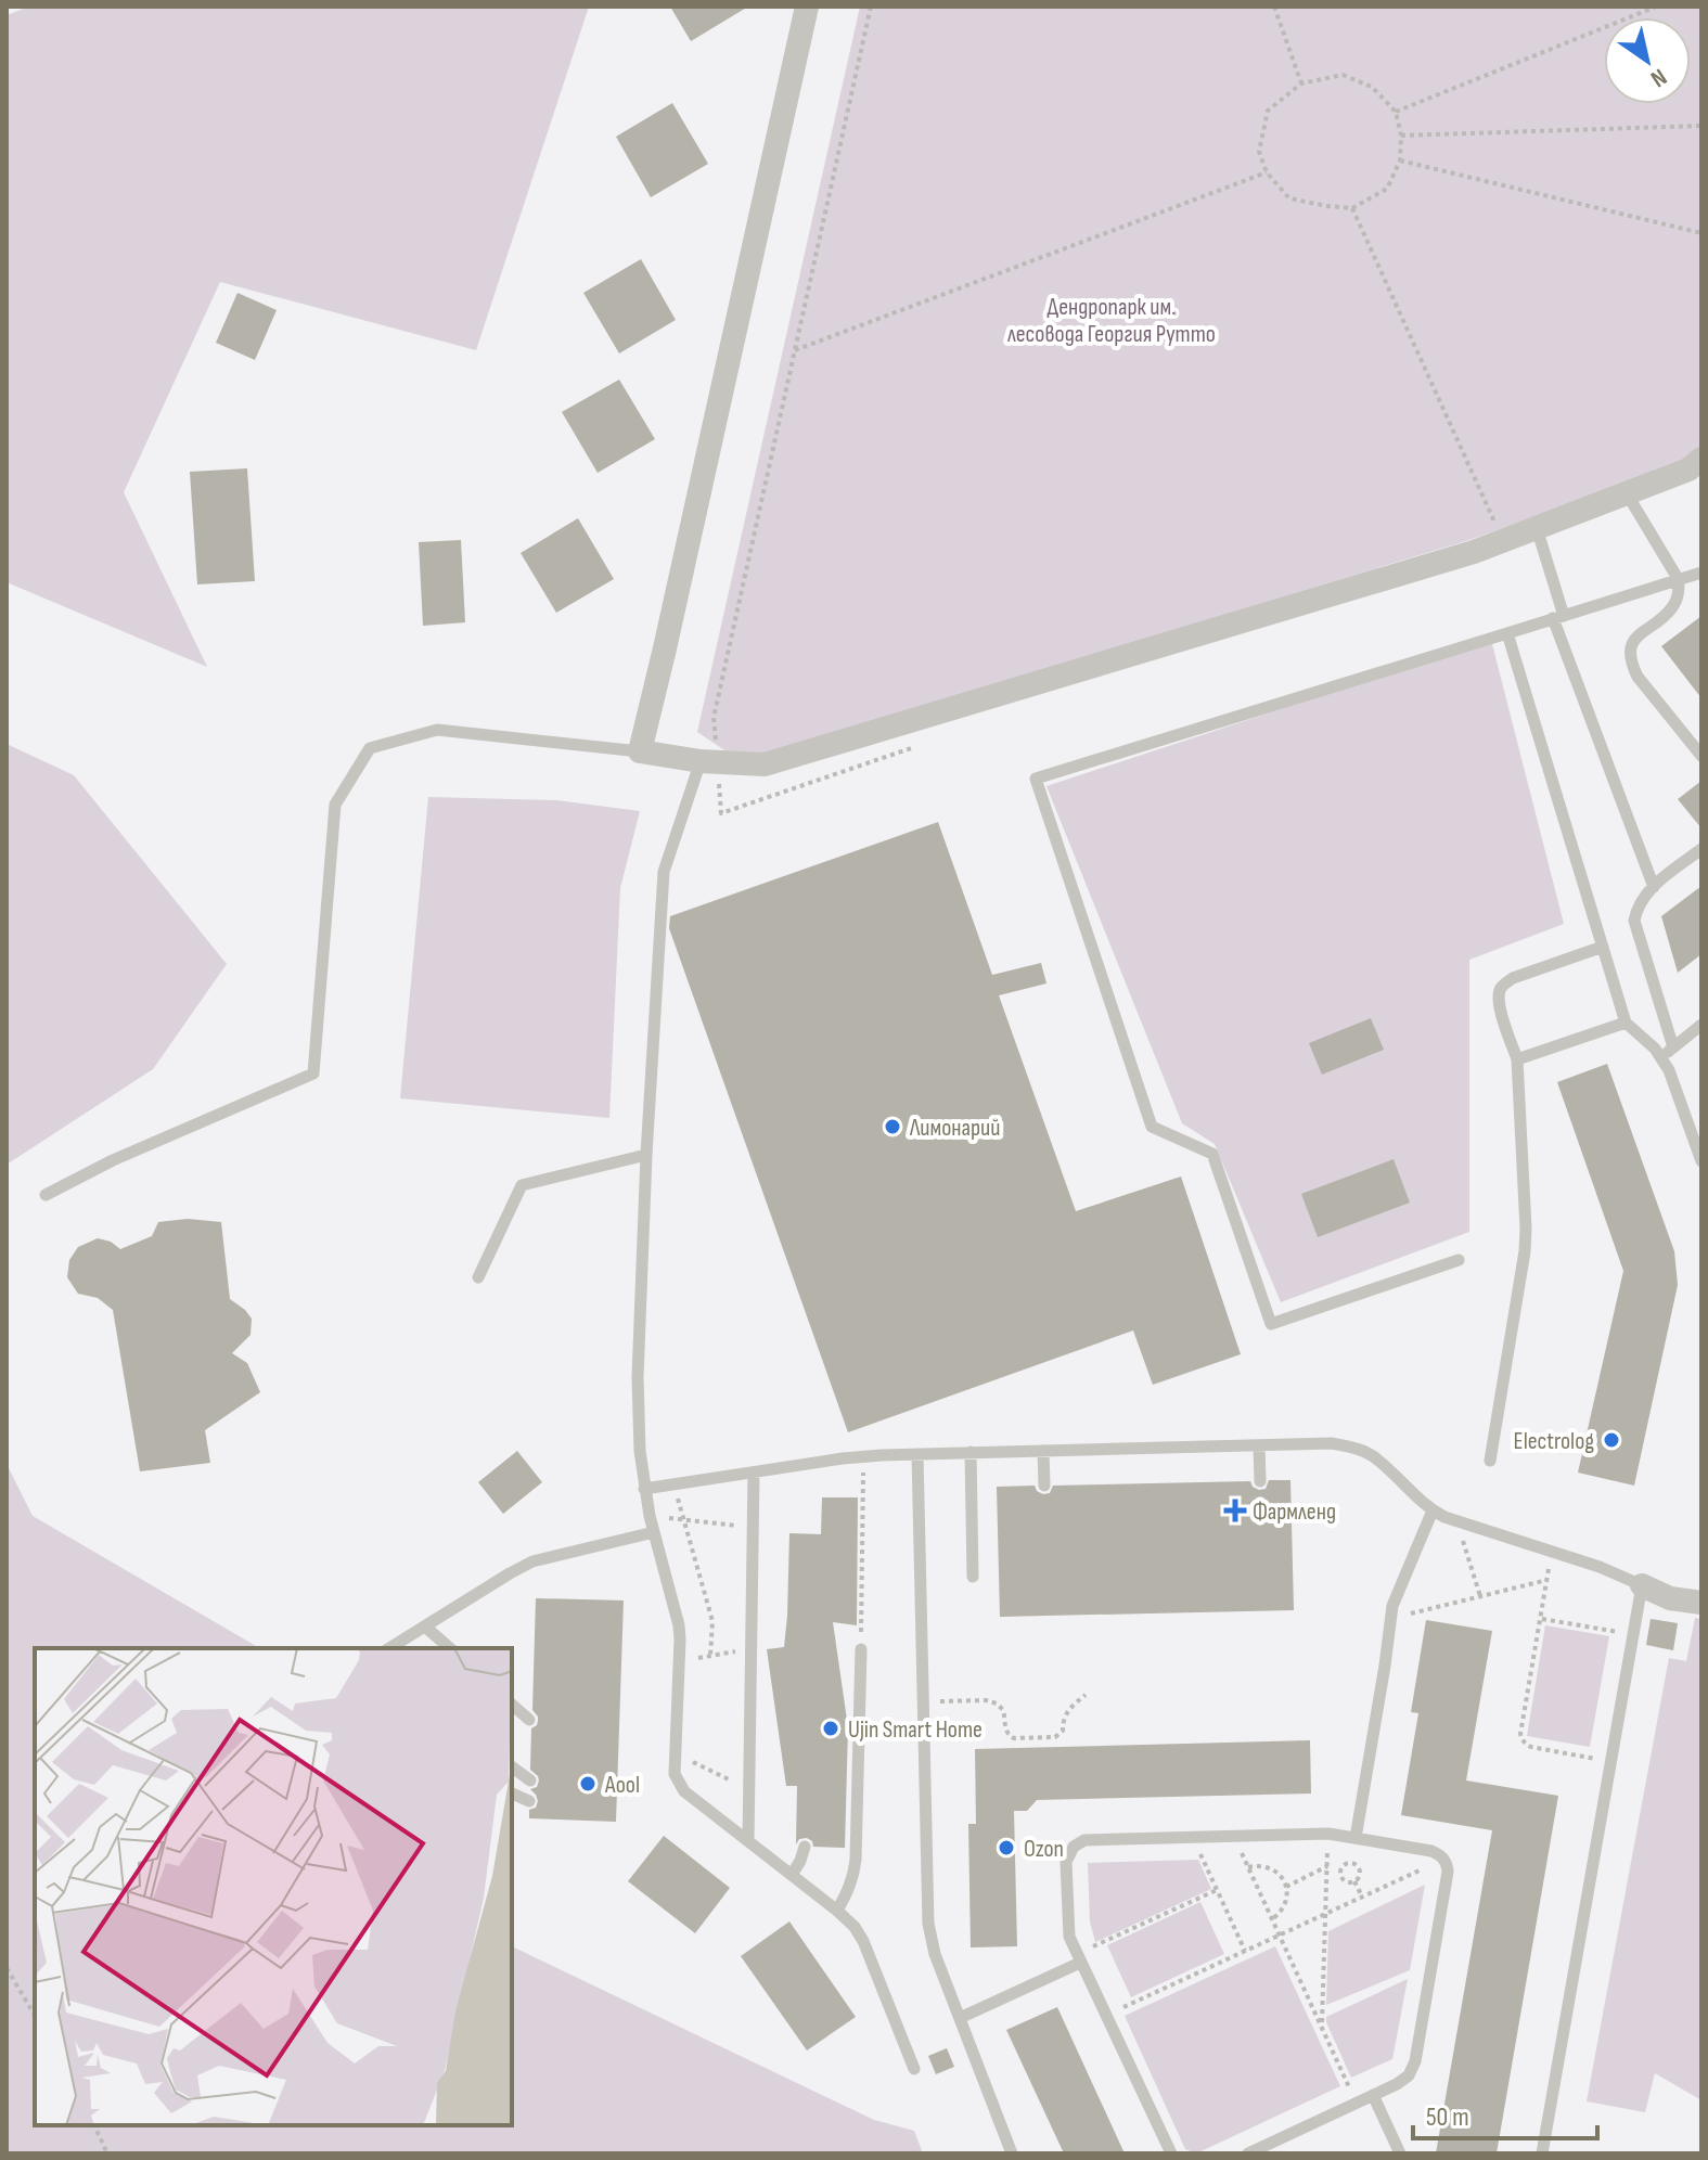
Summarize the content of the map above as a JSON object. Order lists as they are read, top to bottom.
{
  "parks": ["Дендропарк им. лесовода Георгия Рутто"],
  "places": {
    "other": [
      "Лимонарий",
      "Electrolog",
      "Ujin Smart Home",
      "Aool",
      "Ozon"
    ],
    "health": ["Фармленд"]
  },
  "scale_bar": "50 m",
  "north": "bottom right"
}
